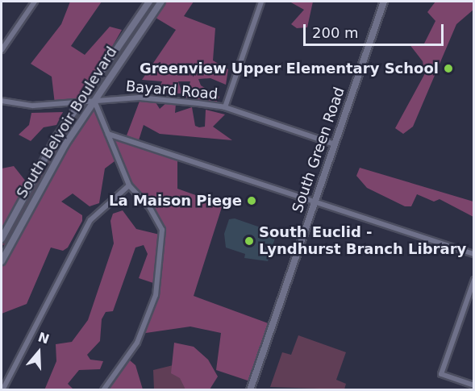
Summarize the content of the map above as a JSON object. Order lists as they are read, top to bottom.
{
  "streets": {
    "street": ["Bayard Road", "South Belvoir Boulevard", "South Green Road"]
  },
  "crossings": [
    ["Bayard Road", "South Belvoir Boulevard"],
    ["Bayard Road", "South Green Road"]
  ],
  "places": ["Greenview Upper Elementary School", "La Maison Piege", "South Euclid - Lyndhurst Branch Library"],
  "scale_bar": "200 m",
  "north": "top"
}
